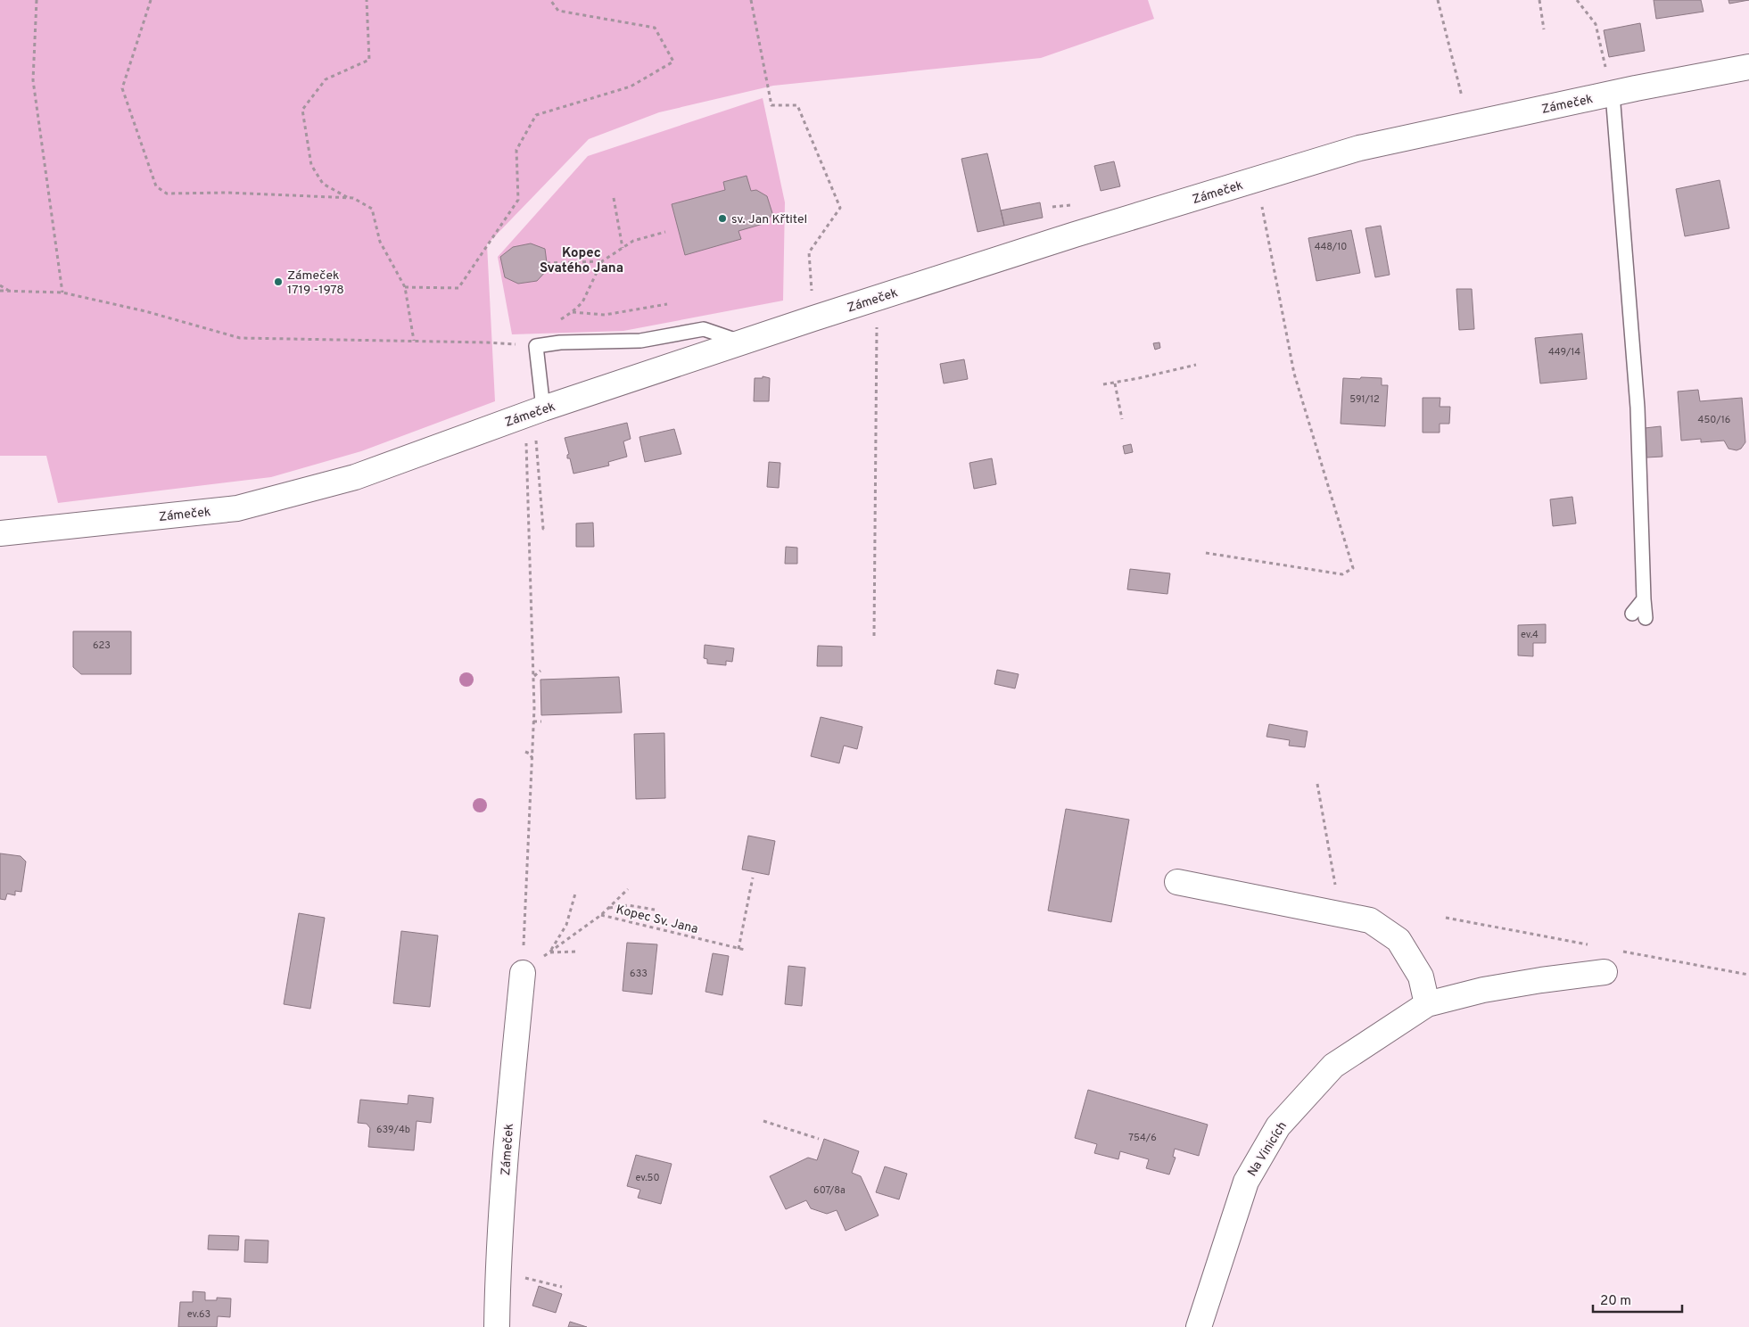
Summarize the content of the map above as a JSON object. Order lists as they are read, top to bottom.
{
  "streets": {
    "street": ["Zámeček", "Na Vinicích"],
    "path": ["Kopec Sv. Jana"]
  },
  "districts": ["Kopec Svatého Jana"],
  "places": ["sv. Jan Křtitel", "Zámeček 1719 -1978"],
  "house_numbers": [
    "448/10",
    "449/14",
    "591/12",
    "450/16",
    "ev.4",
    "623",
    "633",
    "639/4b",
    "754/6",
    "ev.50",
    "607/8a",
    "ev.63"
  ],
  "scale_bar": "20 m"
}
